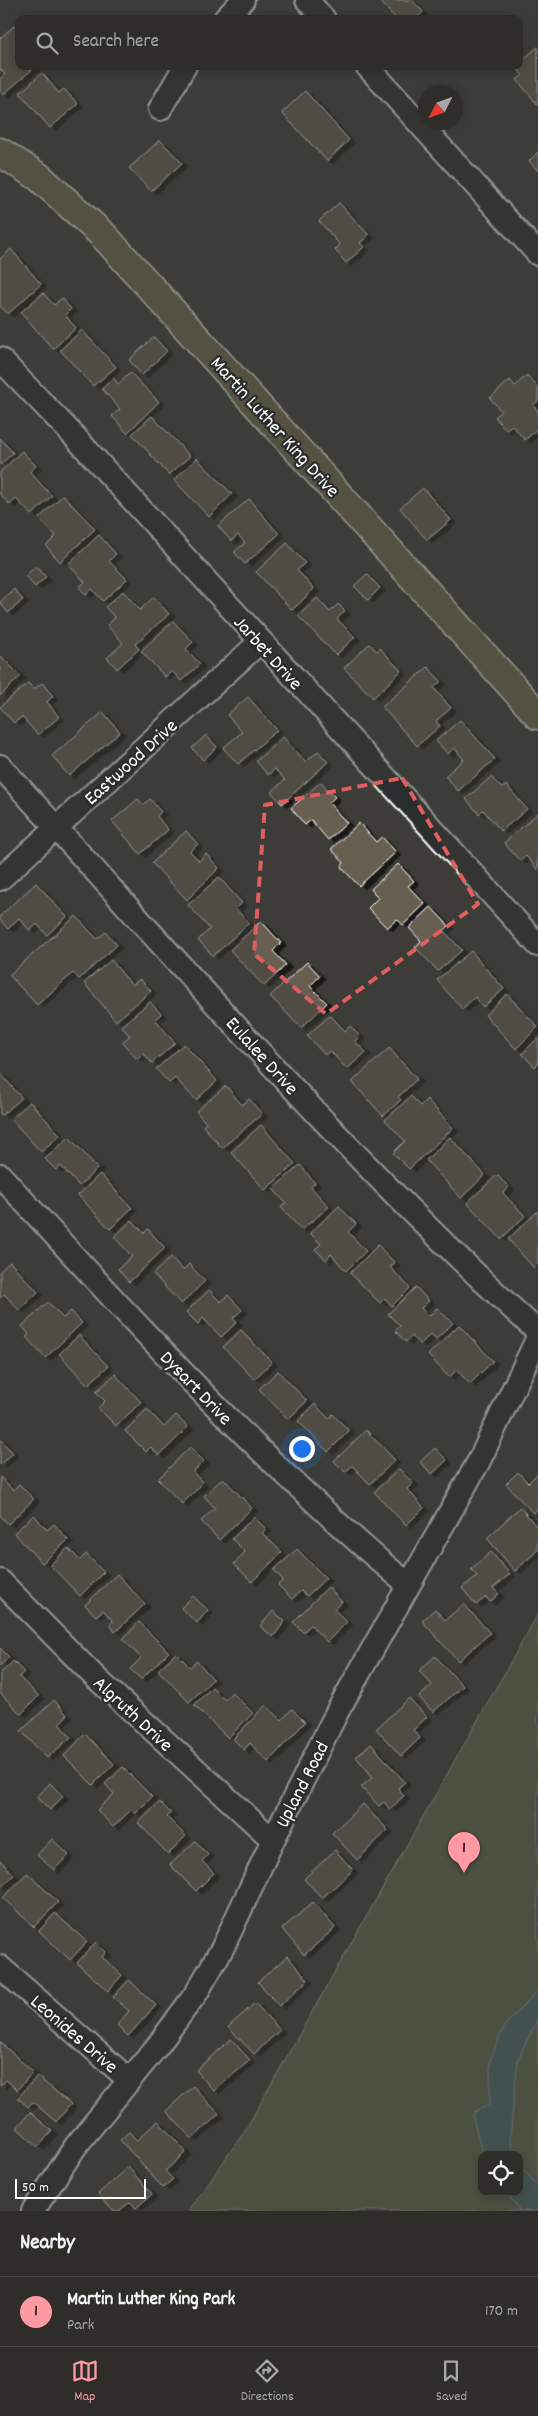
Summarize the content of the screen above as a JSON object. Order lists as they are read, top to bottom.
{
  "streets": {
    "main road": ["Martin Luther King Drive"],
    "street": [
      "Jarbet Drive",
      "Eastwood Drive",
      "Eulalee Drive",
      "Dysart Drive",
      "Algruth Drive",
      "Upland Road",
      "Leonides Drive"
    ]
  },
  "crossings": [
    ["Jarbet Drive", "Eastwood Drive"],
    ["Eastwood Drive", "Eulalee Drive"],
    ["Dysart Drive", "Upland Road"],
    ["Algruth Drive", "Upland Road"],
    ["Upland Road", "Leonides Drive"]
  ],
  "scale_bar": "50 m",
  "north": "bottom left",
  "page": {
    "search": "Search here",
    "pins": "1",
    "scale": "50 m",
    "heading": "Nearby",
    "list": [
      {
        "mark": "1",
        "name": "Martin Luther King Park",
        "note": "Park",
        "value": "170 m"
      }
    ],
    "nav": ["Map", "Directions", "Saved"]
  }
}
